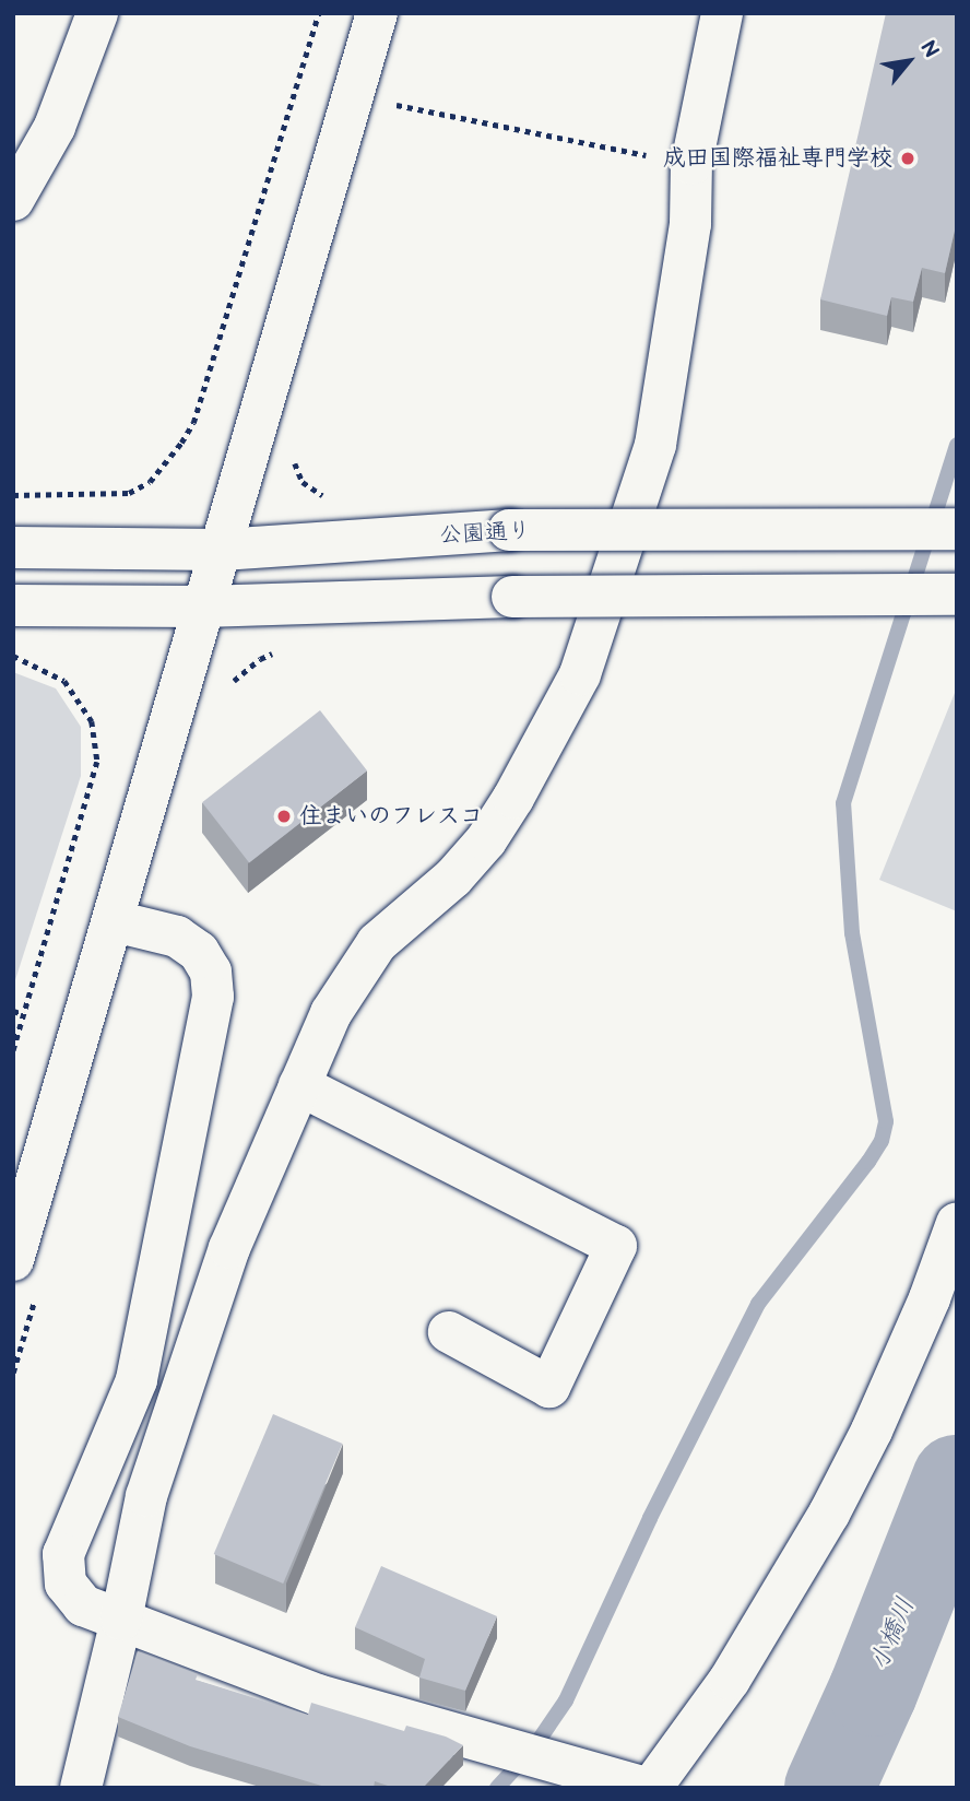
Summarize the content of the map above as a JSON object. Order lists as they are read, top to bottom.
{
  "streets": {
    "street": ["公園通り"]
  },
  "water": ["小橋川"],
  "places": ["成田国際福祉専門学校", "住まいのフレスコ"],
  "north": "top right"
}
